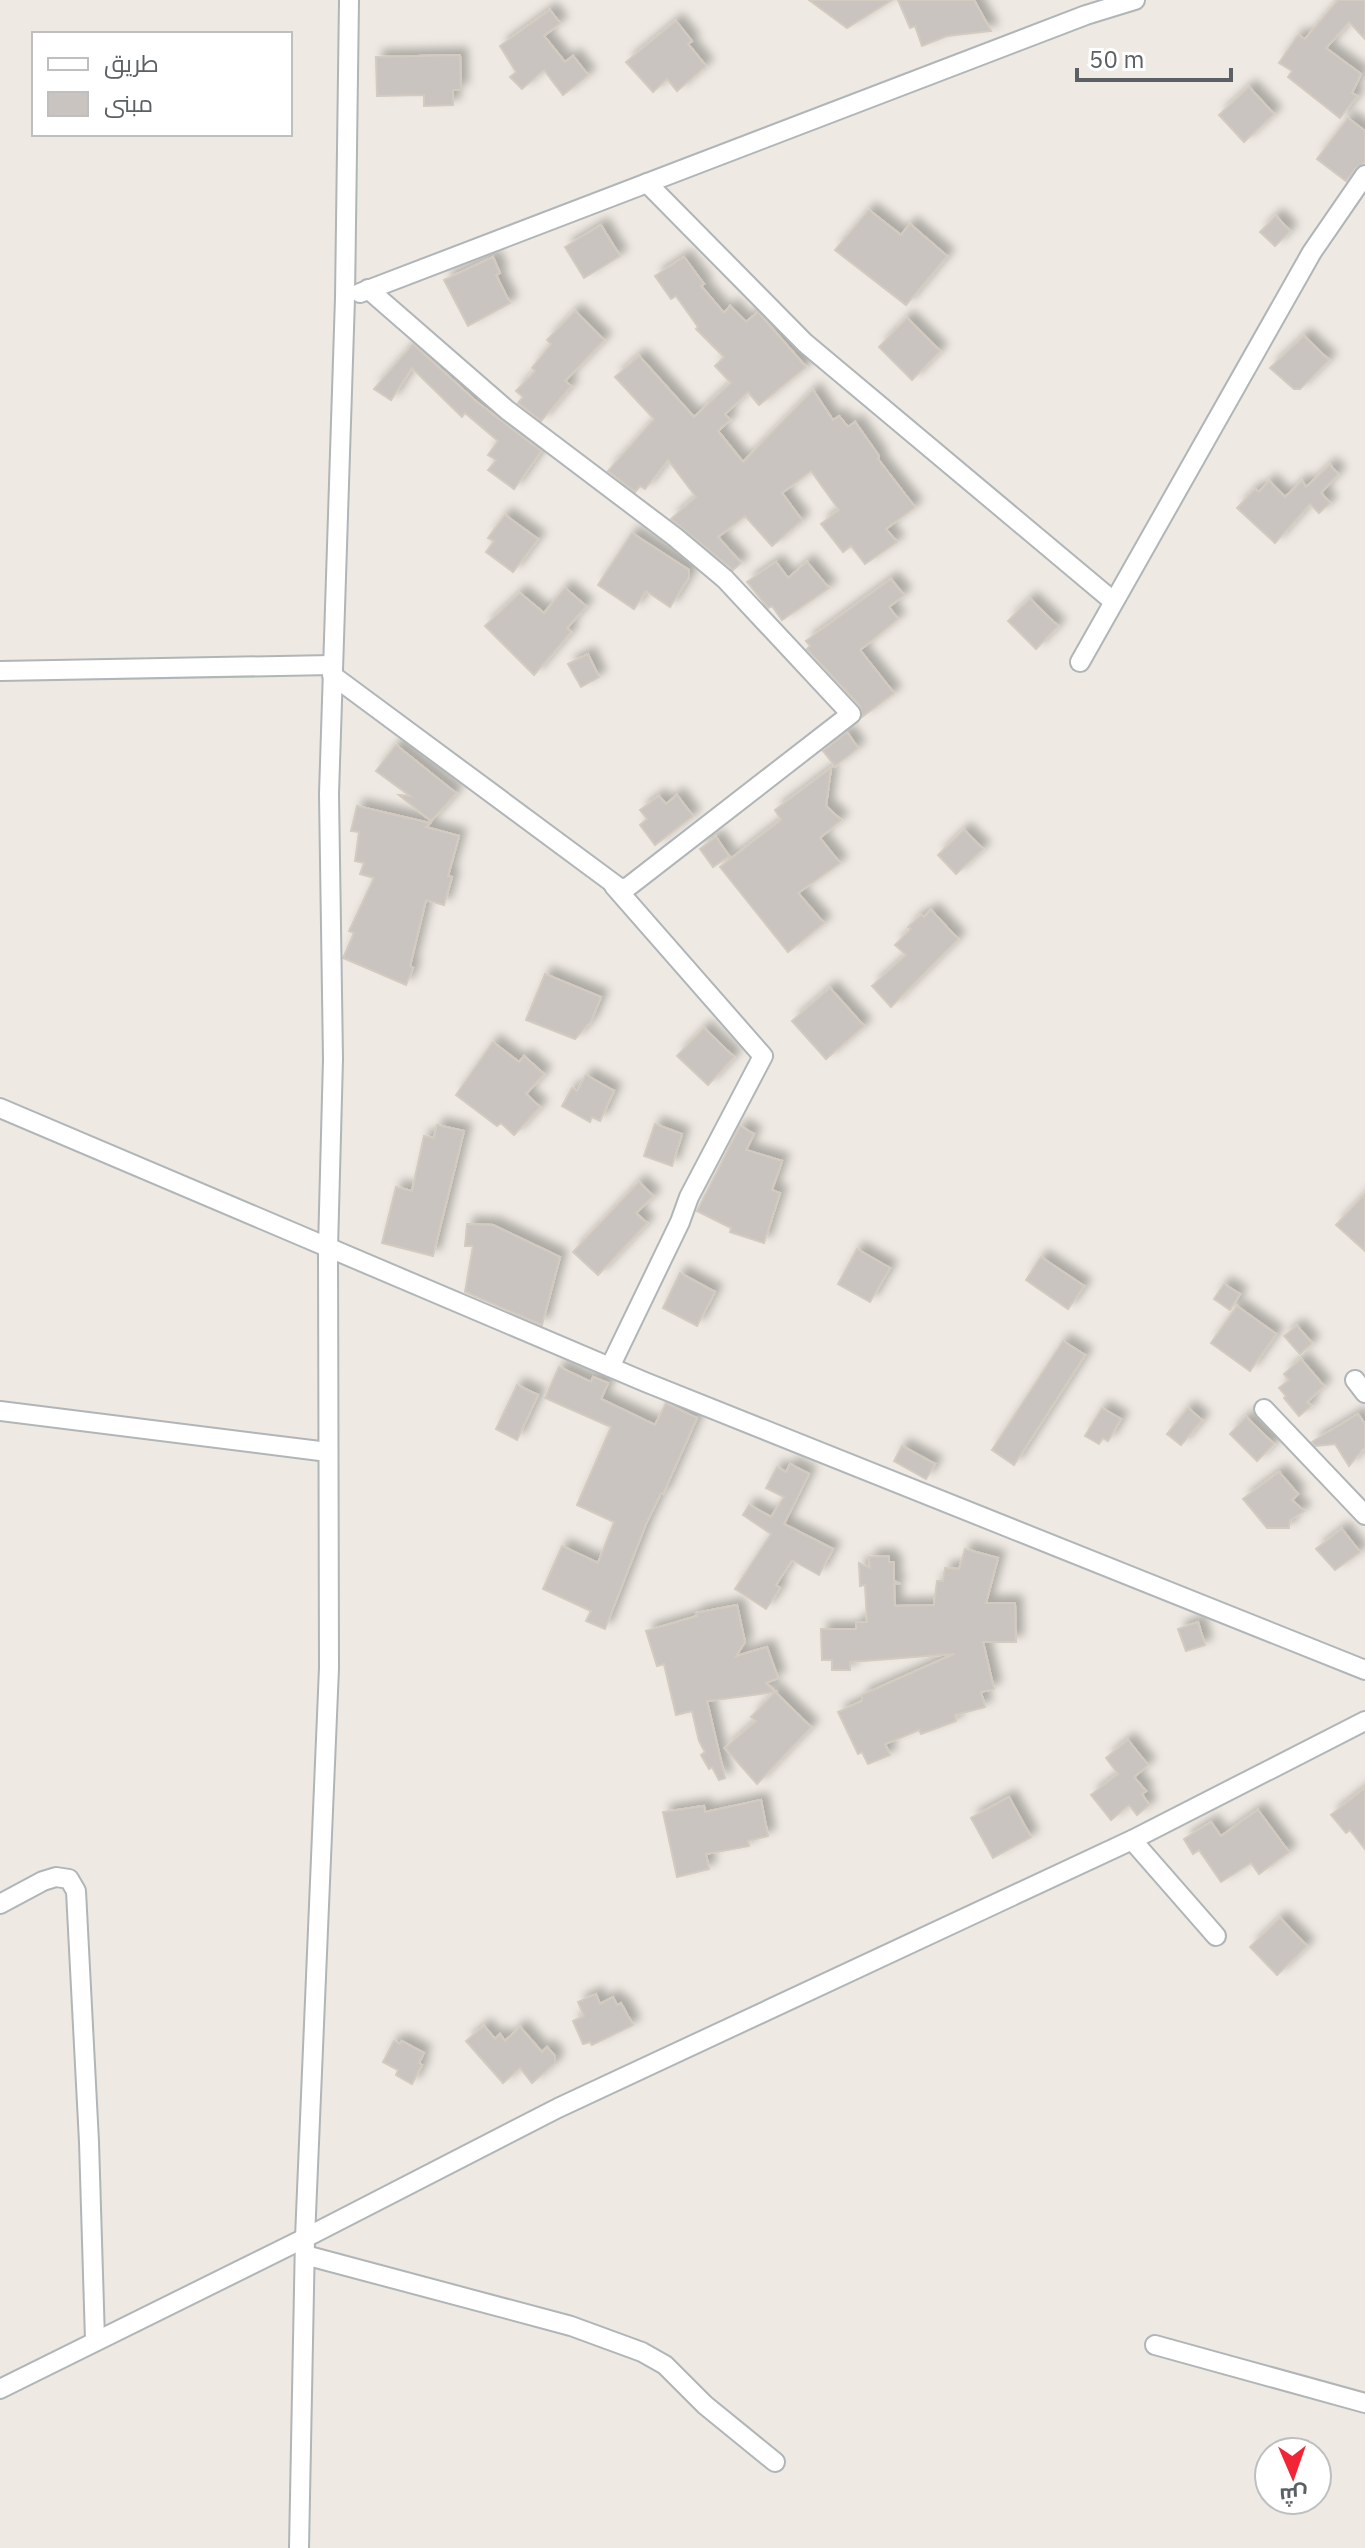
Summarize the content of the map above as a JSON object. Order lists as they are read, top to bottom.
{
  "legend": ["طريق", "مبنى"],
  "scale_bar": "50 m",
  "north": "bottom"
}
